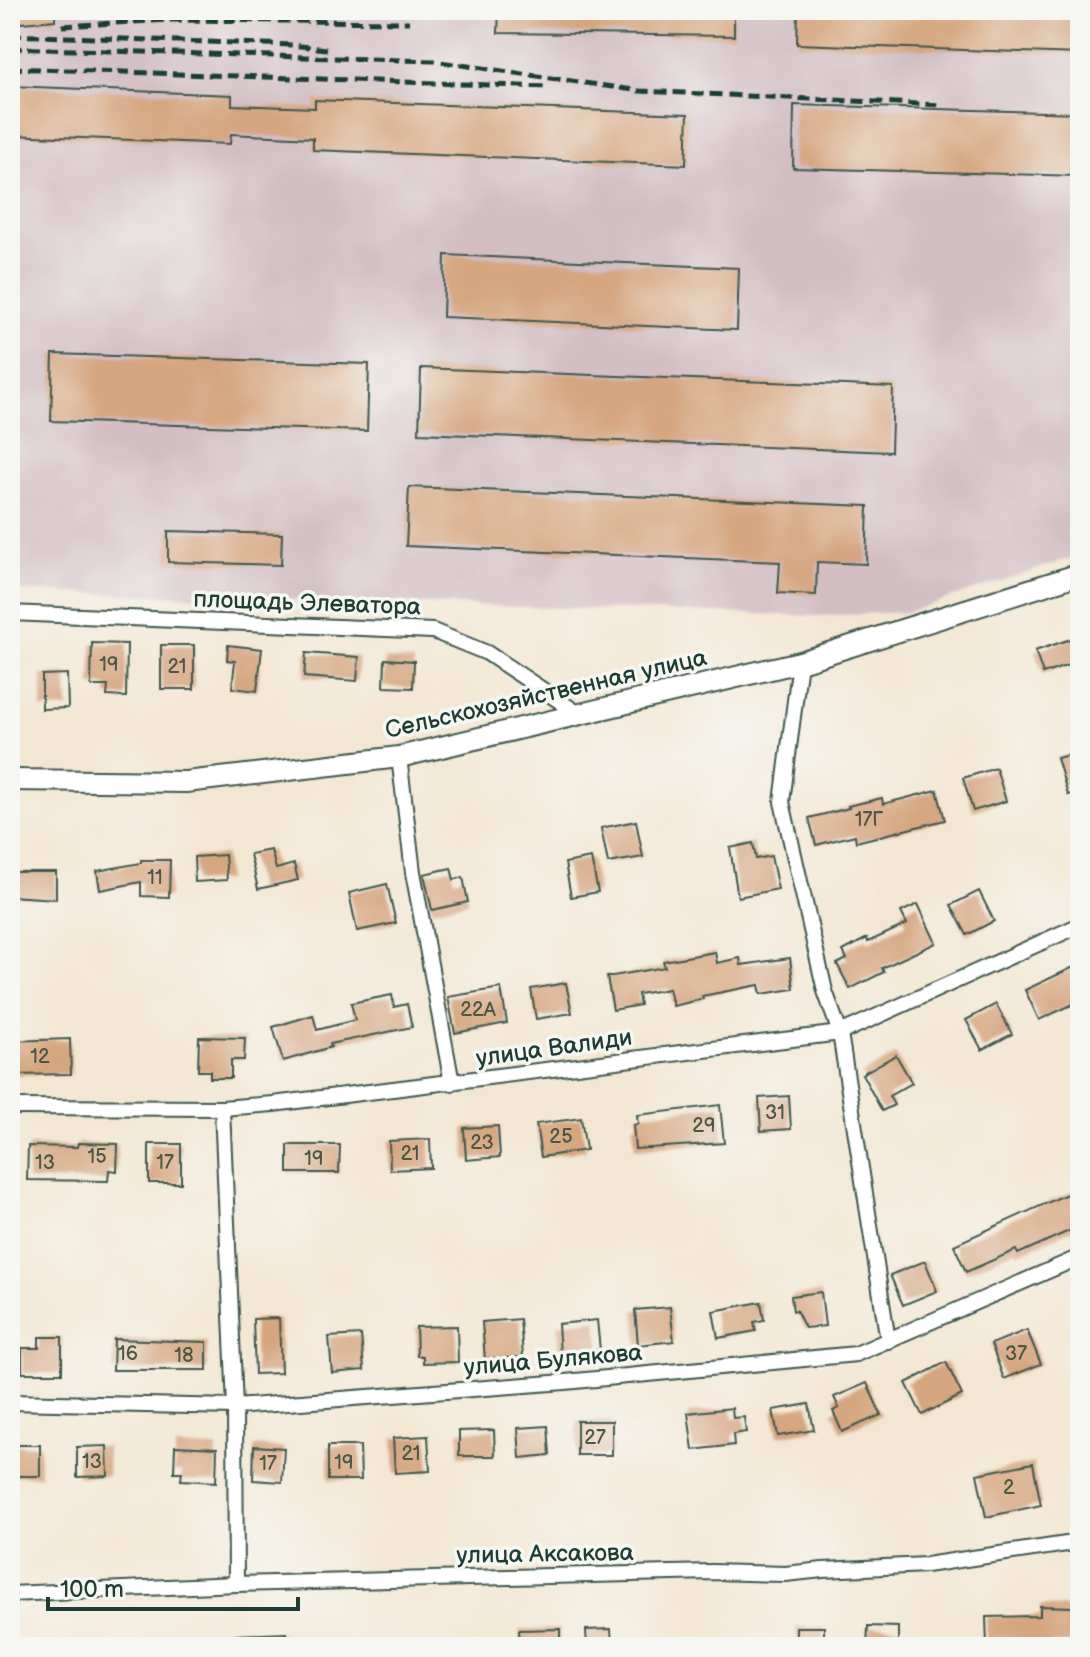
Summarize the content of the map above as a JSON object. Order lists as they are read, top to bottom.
{
  "streets": {
    "main road": ["Сельскохозяйственная улица"],
    "street": [
      "площадь Элеватора",
      "улица Валиди",
      "улица Булякова",
      "улица Аксакова"
    ]
  },
  "crossings": [
    ["площадь Элеватора", "Сельскохозяйственная улица"]
  ],
  "house_numbers": [
    "19",
    "21",
    "17Г",
    "11",
    "22А",
    "12",
    "31",
    "29",
    "25",
    "23",
    "21",
    "15",
    "19",
    "13",
    "17",
    "16",
    "37",
    "18",
    "27",
    "21",
    "13",
    "19",
    "17",
    "2"
  ],
  "scale_bar": "100 m"
}
